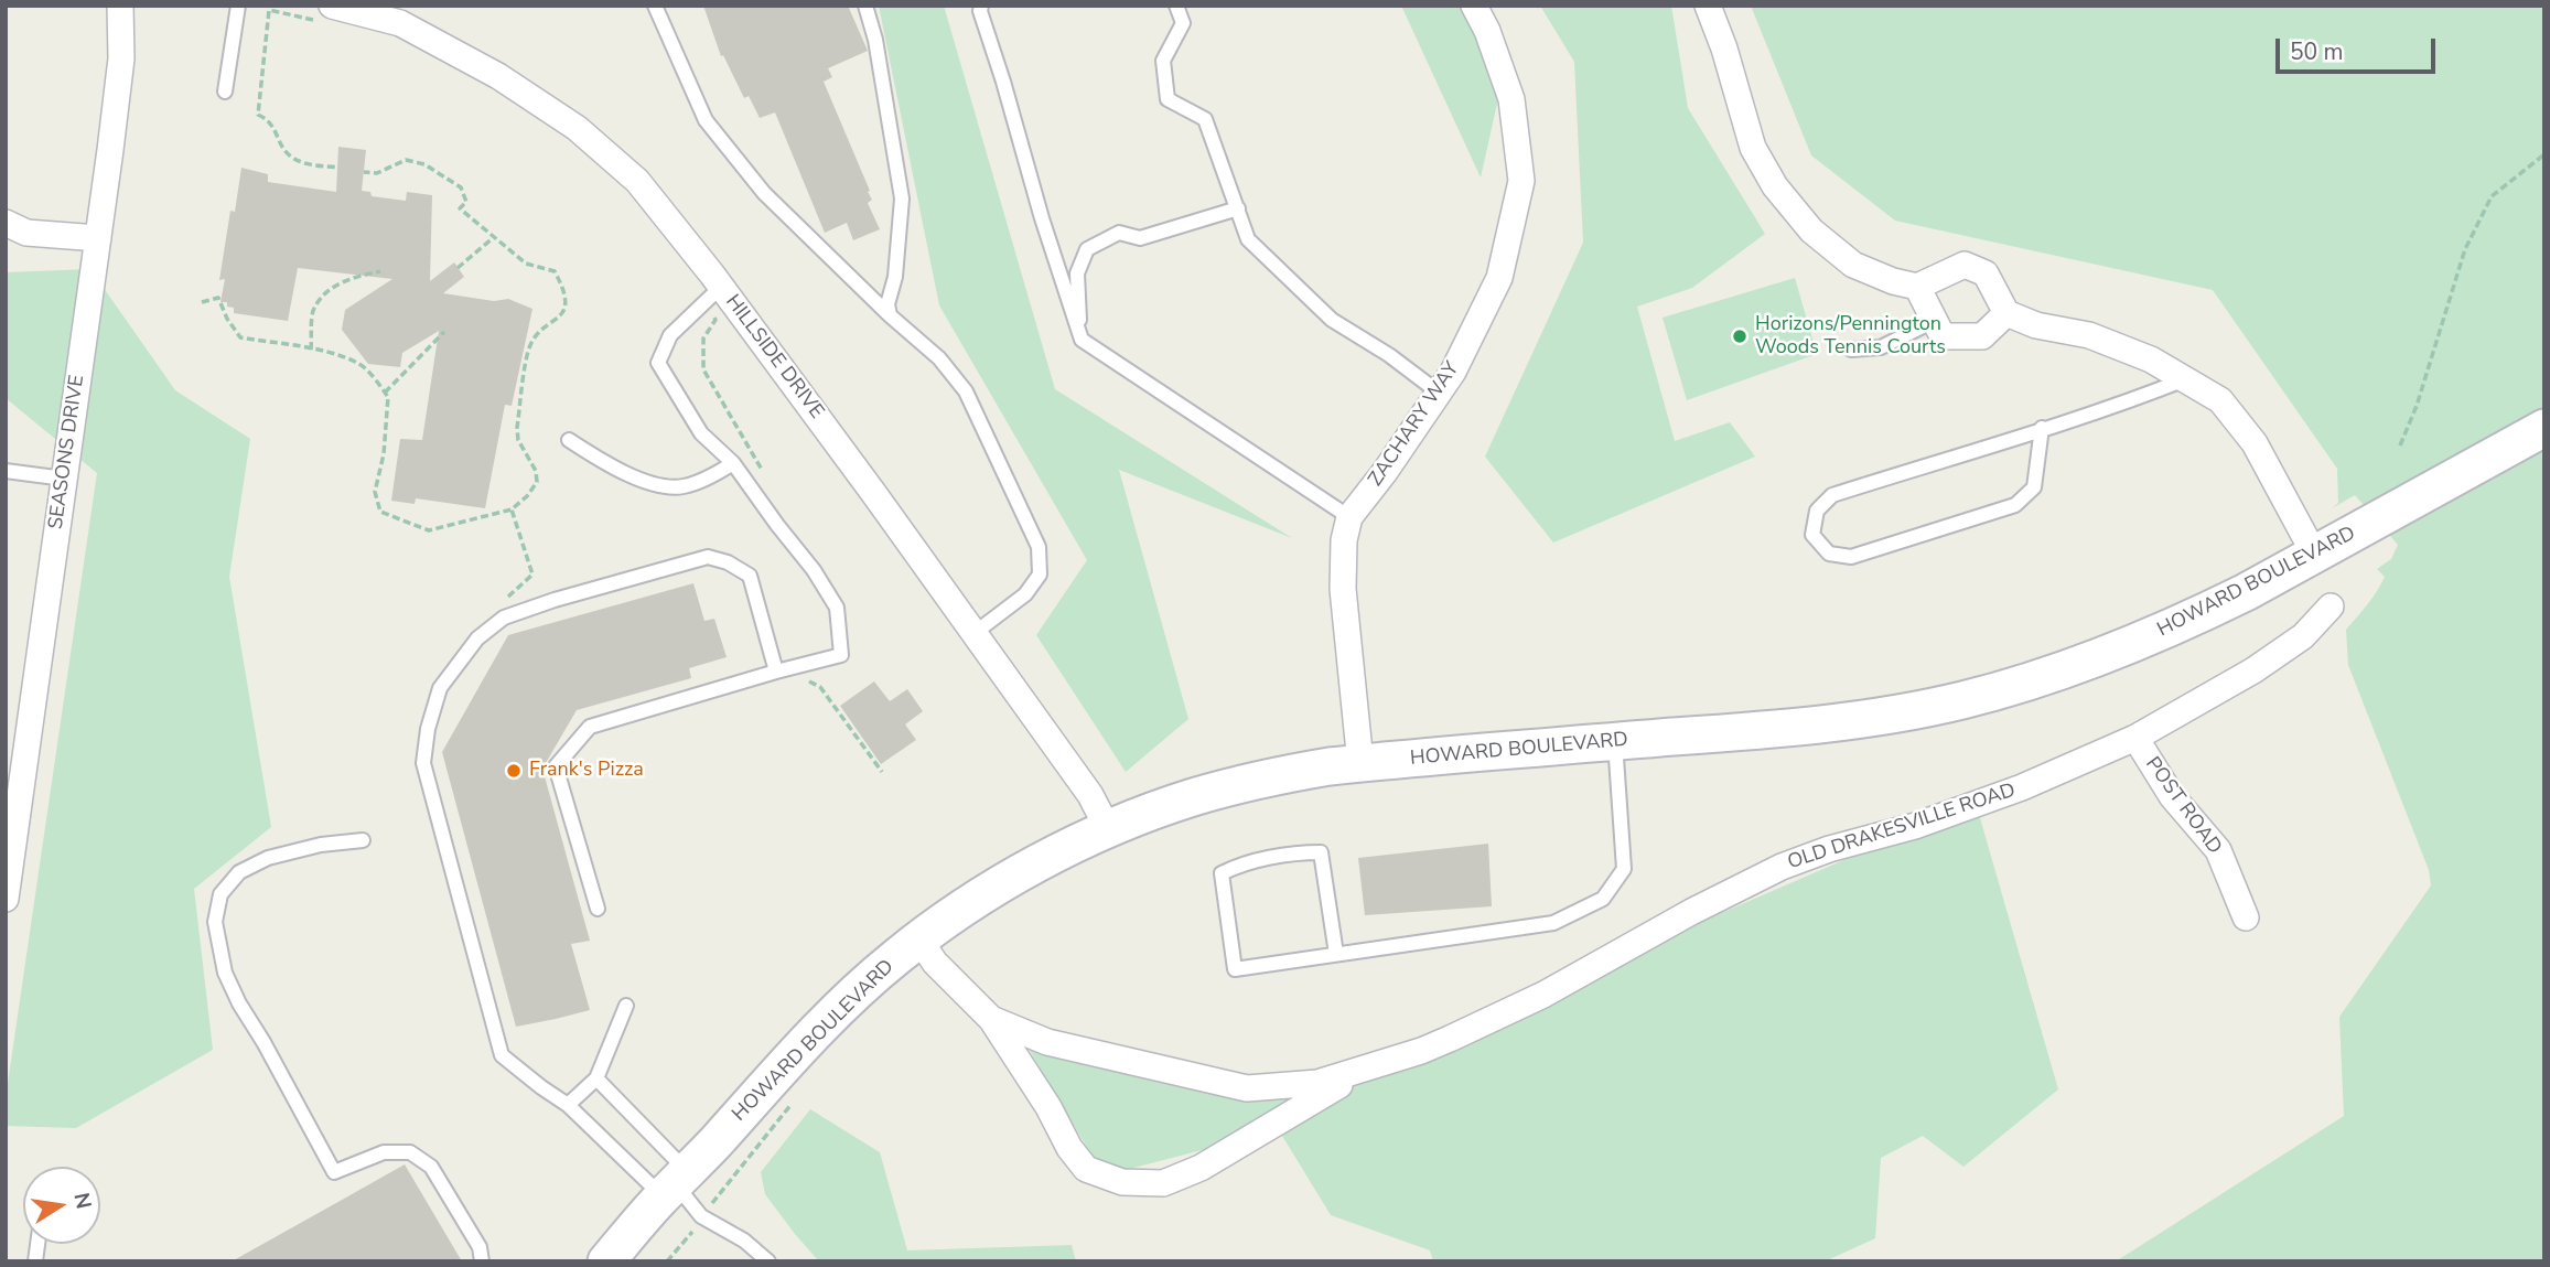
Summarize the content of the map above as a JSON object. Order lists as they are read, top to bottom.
{
  "streets": {
    "main road": ["HOWARD BOULEVARD"],
    "street": [
      "HILLSIDE DRIVE",
      "ZACHARY WAY",
      "SEASONS DRIVE",
      "POST ROAD",
      "OLD DRAKESVILLE ROAD"
    ]
  },
  "crossings": [
    ["HILLSIDE DRIVE", "HOWARD BOULEVARD"],
    ["ZACHARY WAY", "HOWARD BOULEVARD"],
    ["HOWARD BOULEVARD", "OLD DRAKESVILLE ROAD"],
    ["POST ROAD", "OLD DRAKESVILLE ROAD"]
  ],
  "places": ["Horizons/Pennington Woods Tennis Courts", "Frank's Pizza"],
  "scale_bar": "50 m",
  "north": "right"
}
